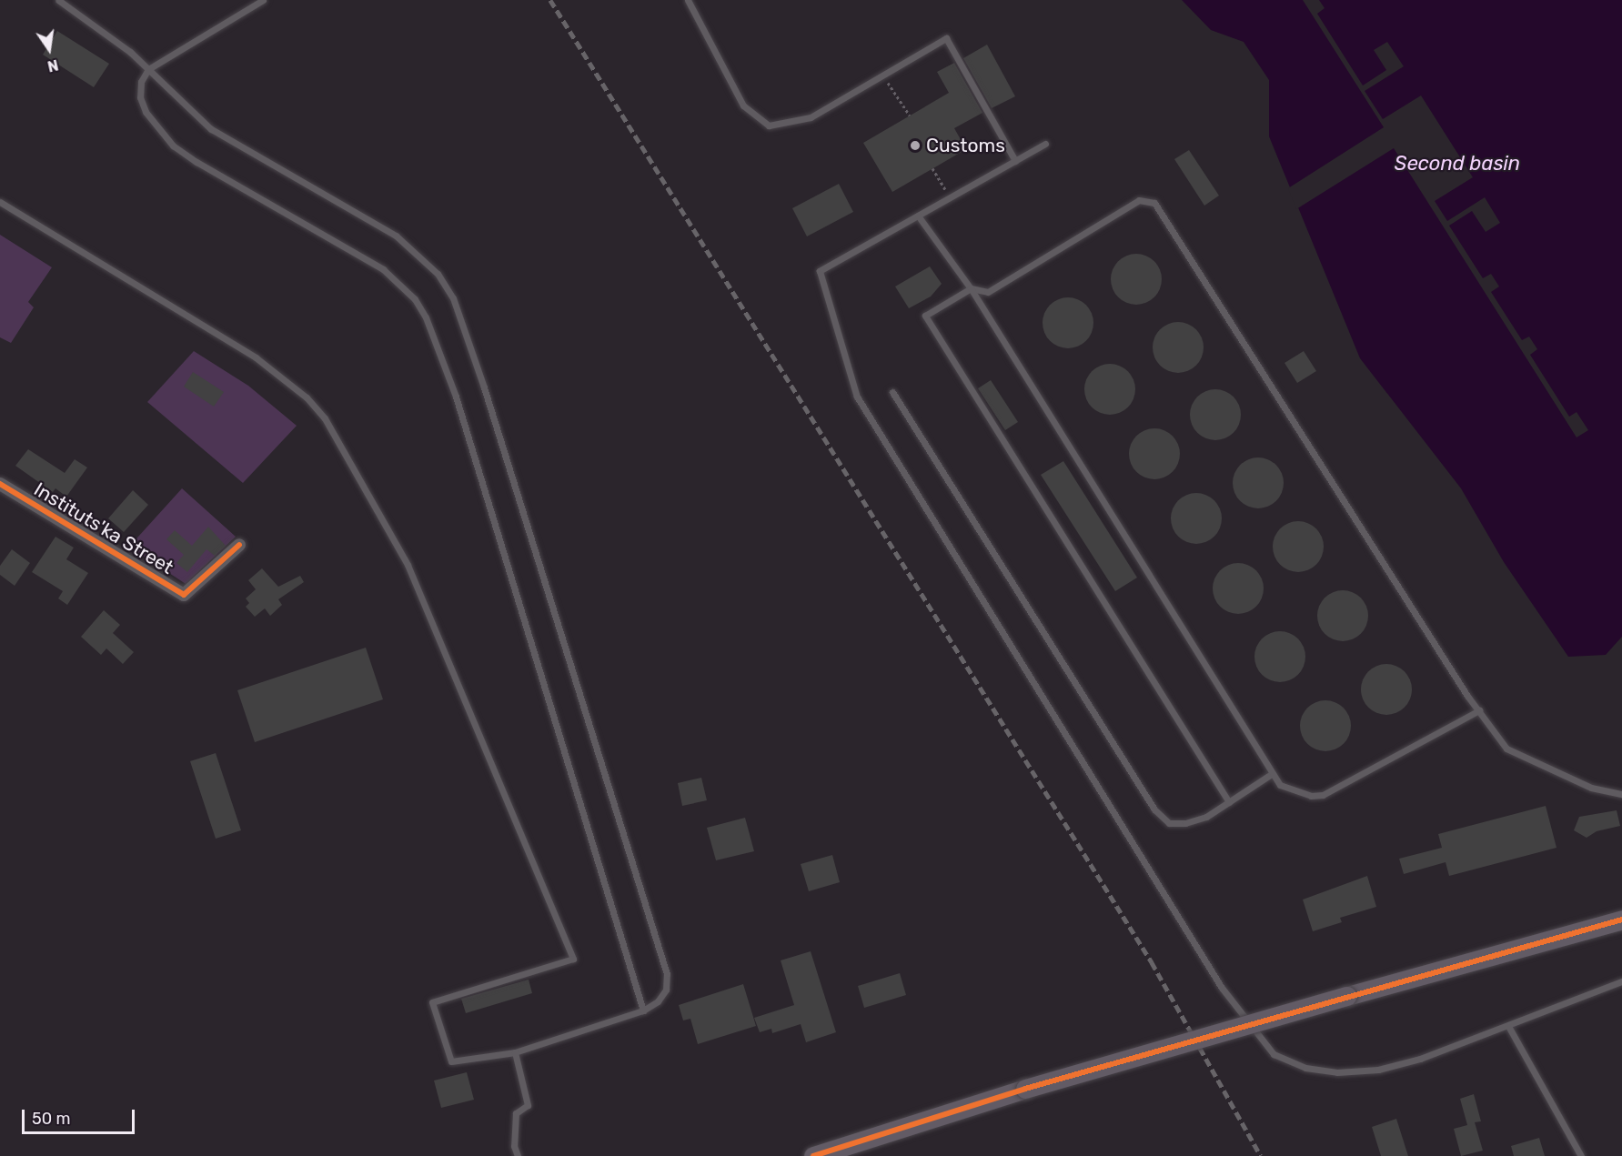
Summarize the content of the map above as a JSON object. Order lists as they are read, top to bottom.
{
  "streets": {
    "street": ["Instituts'ka Street"]
  },
  "water": ["Second basin"],
  "places": ["Customs"],
  "scale_bar": "50 m",
  "north": "bottom"
}
